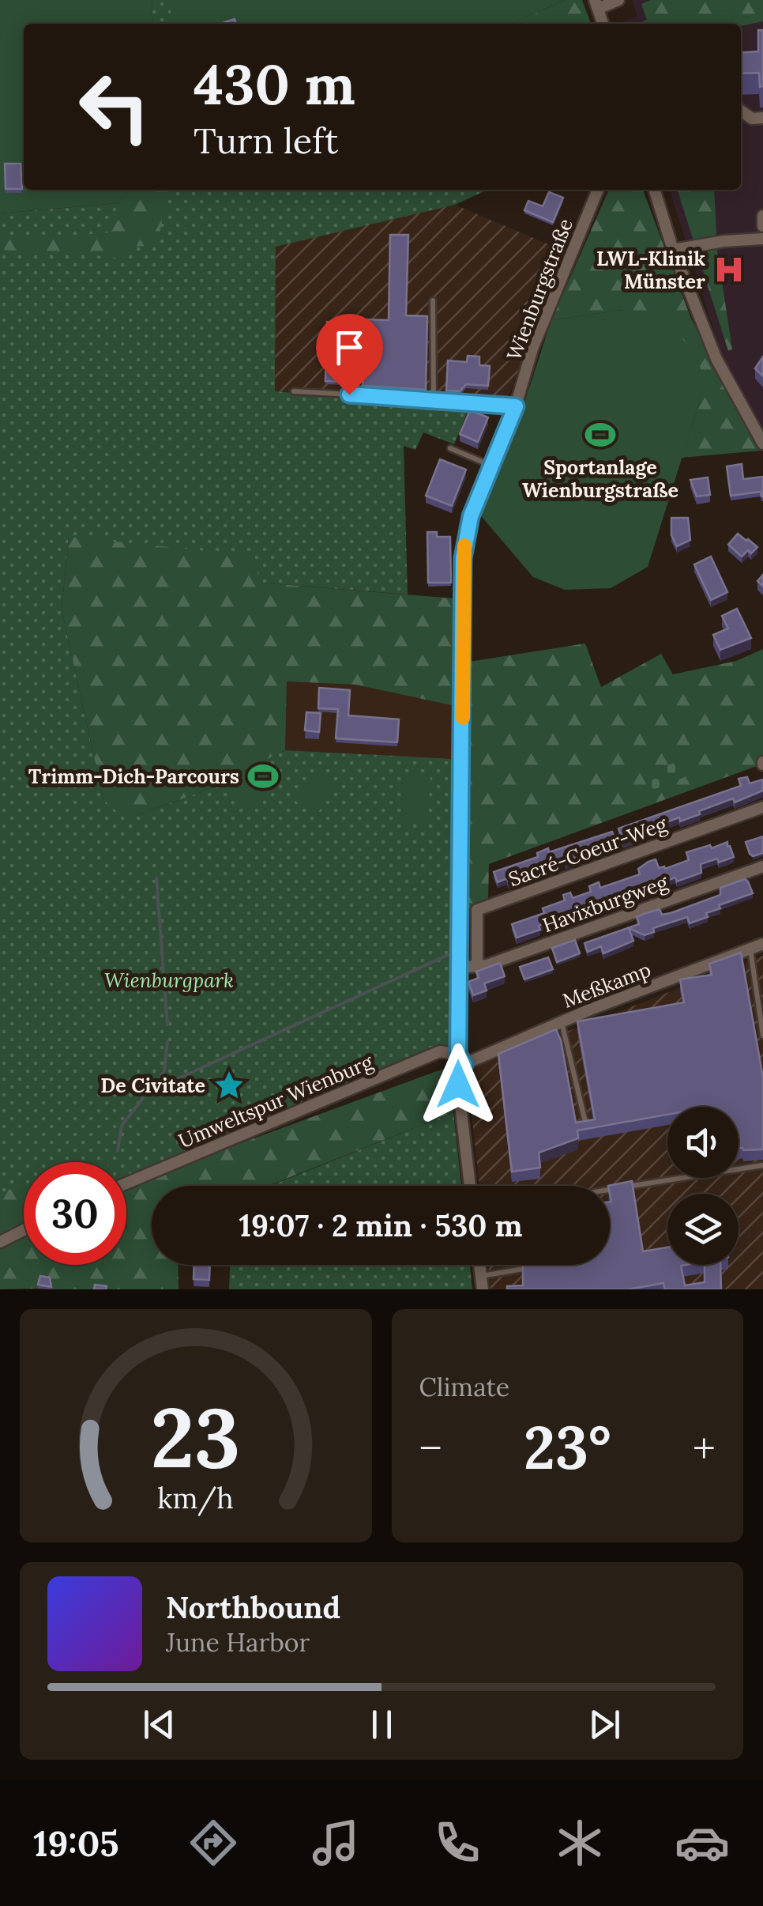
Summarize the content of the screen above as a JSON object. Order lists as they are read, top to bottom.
{
  "streets": {
    "street": [
      "Wienburgstraße",
      "Sacré-Coeur-Weg",
      "Havixburgweg",
      "Meßkamp",
      "Umweltspur Wienburg"
    ]
  },
  "crossings": [
    ["Wienburgstraße", "Havixburgweg"],
    ["Wienburgstraße", "Meßkamp"],
    ["Wienburgstraße", "Umweltspur Wienburg"],
    ["Sacré-Coeur-Weg", "Havixburgweg"],
    ["Meßkamp", "Umweltspur Wienburg"]
  ],
  "parks": ["Wienburgpark"],
  "places": {
    "hospital": ["LWL-Klinik Münster"],
    "sports": ["Sportanlage Wienburgstraße", "Trimm-Dich-Parcours"],
    "place": ["De Civitate"]
  },
  "page": {
    "turn": ["430 m", "Turn left"],
    "limit": "30",
    "trip": "19:07 · 2 min · 530 m",
    "tile": "Climate",
    "heat": ["−", "23°", "+"],
    "song": ["Northbound", "June Harbor"],
    "tabs": "19:05",
    "gauge": ["23", "km/h"]
  }
}
